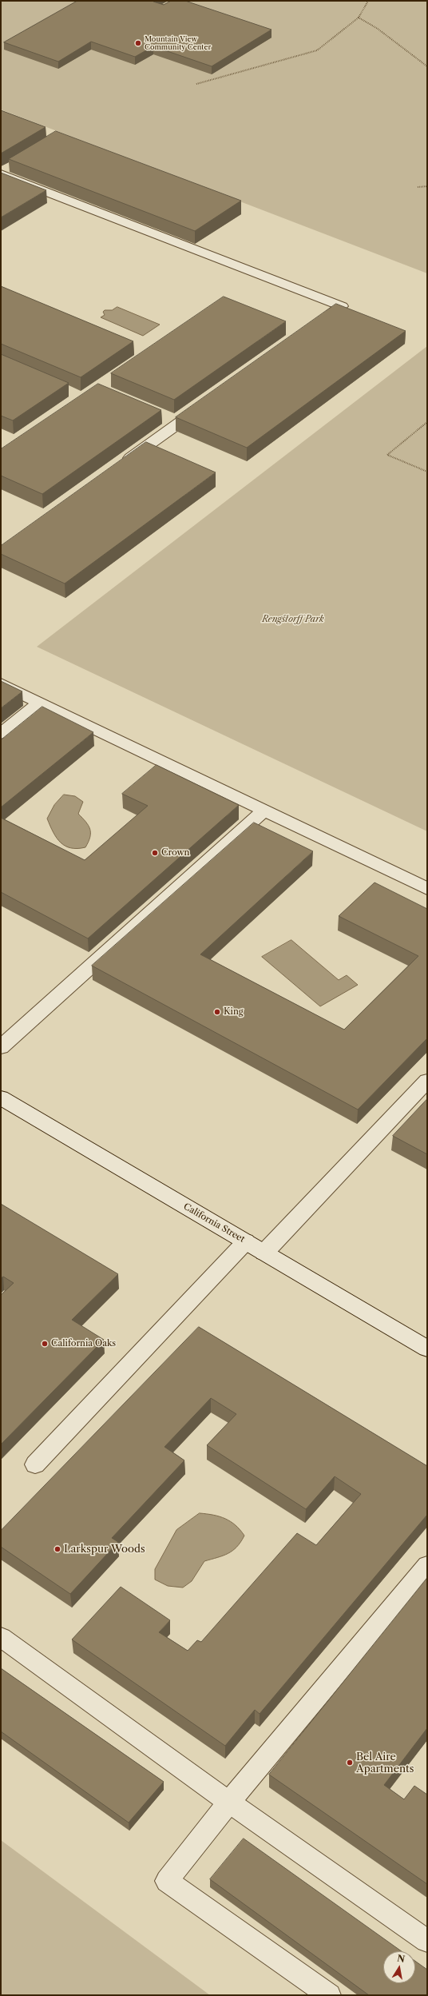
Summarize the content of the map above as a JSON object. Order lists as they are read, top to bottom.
{
  "streets": {
    "main road": ["California Street"]
  },
  "parks": ["Rengstorff Park"],
  "places": [
    "Mountain View Community Center",
    "Crown",
    "King",
    "California Oaks",
    "Larkspur Woods",
    "Bel Aire Apartments"
  ],
  "north": "top"
}
